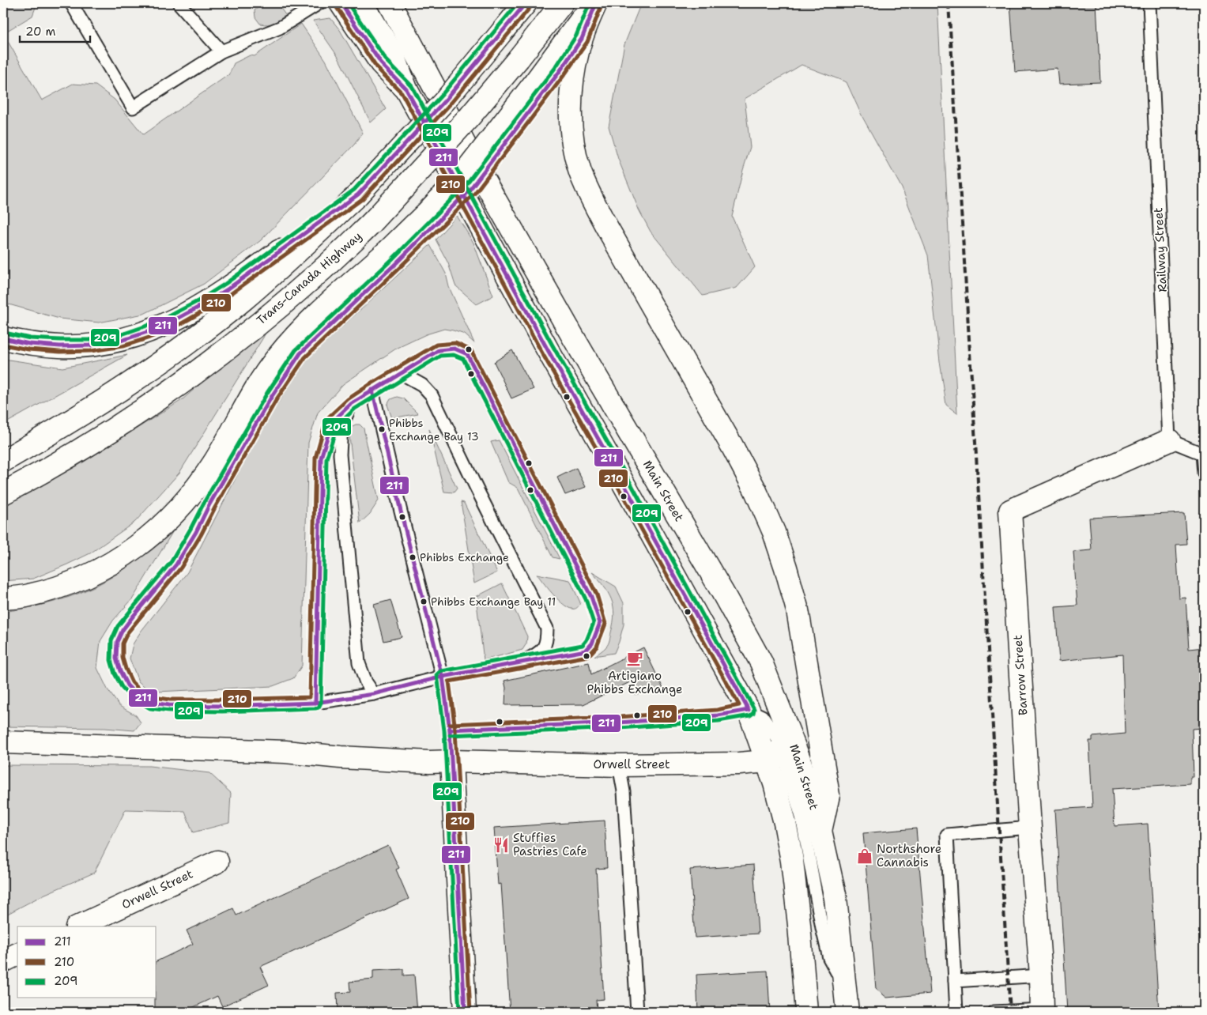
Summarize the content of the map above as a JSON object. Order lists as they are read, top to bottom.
{
  "streets": {
    "main road": [
      "Trans-Canada Highway",
      "Main Street",
      "Barrow Street",
      "Orwell Street"
    ],
    "lane": ["Railway Street"]
  },
  "crossings": [
    ["Railway Street", "Barrow Street"]
  ],
  "places": {
    "other": ["Phibbs Exchange Bay 13", "Phibbs Exchange", "Phibbs Exchange Bay 11"],
    "cafe": ["Artigiano Phibbs Exchange"],
    "restaurant": ["Stuffies Pastries Cafe"],
    "shop": ["Northshore Cannabis"]
  },
  "lines": ["transit line 211", "transit line 209", "transit line 210"],
  "legend": ["211", "210", "209"],
  "scale_bar": "20 m"
}
